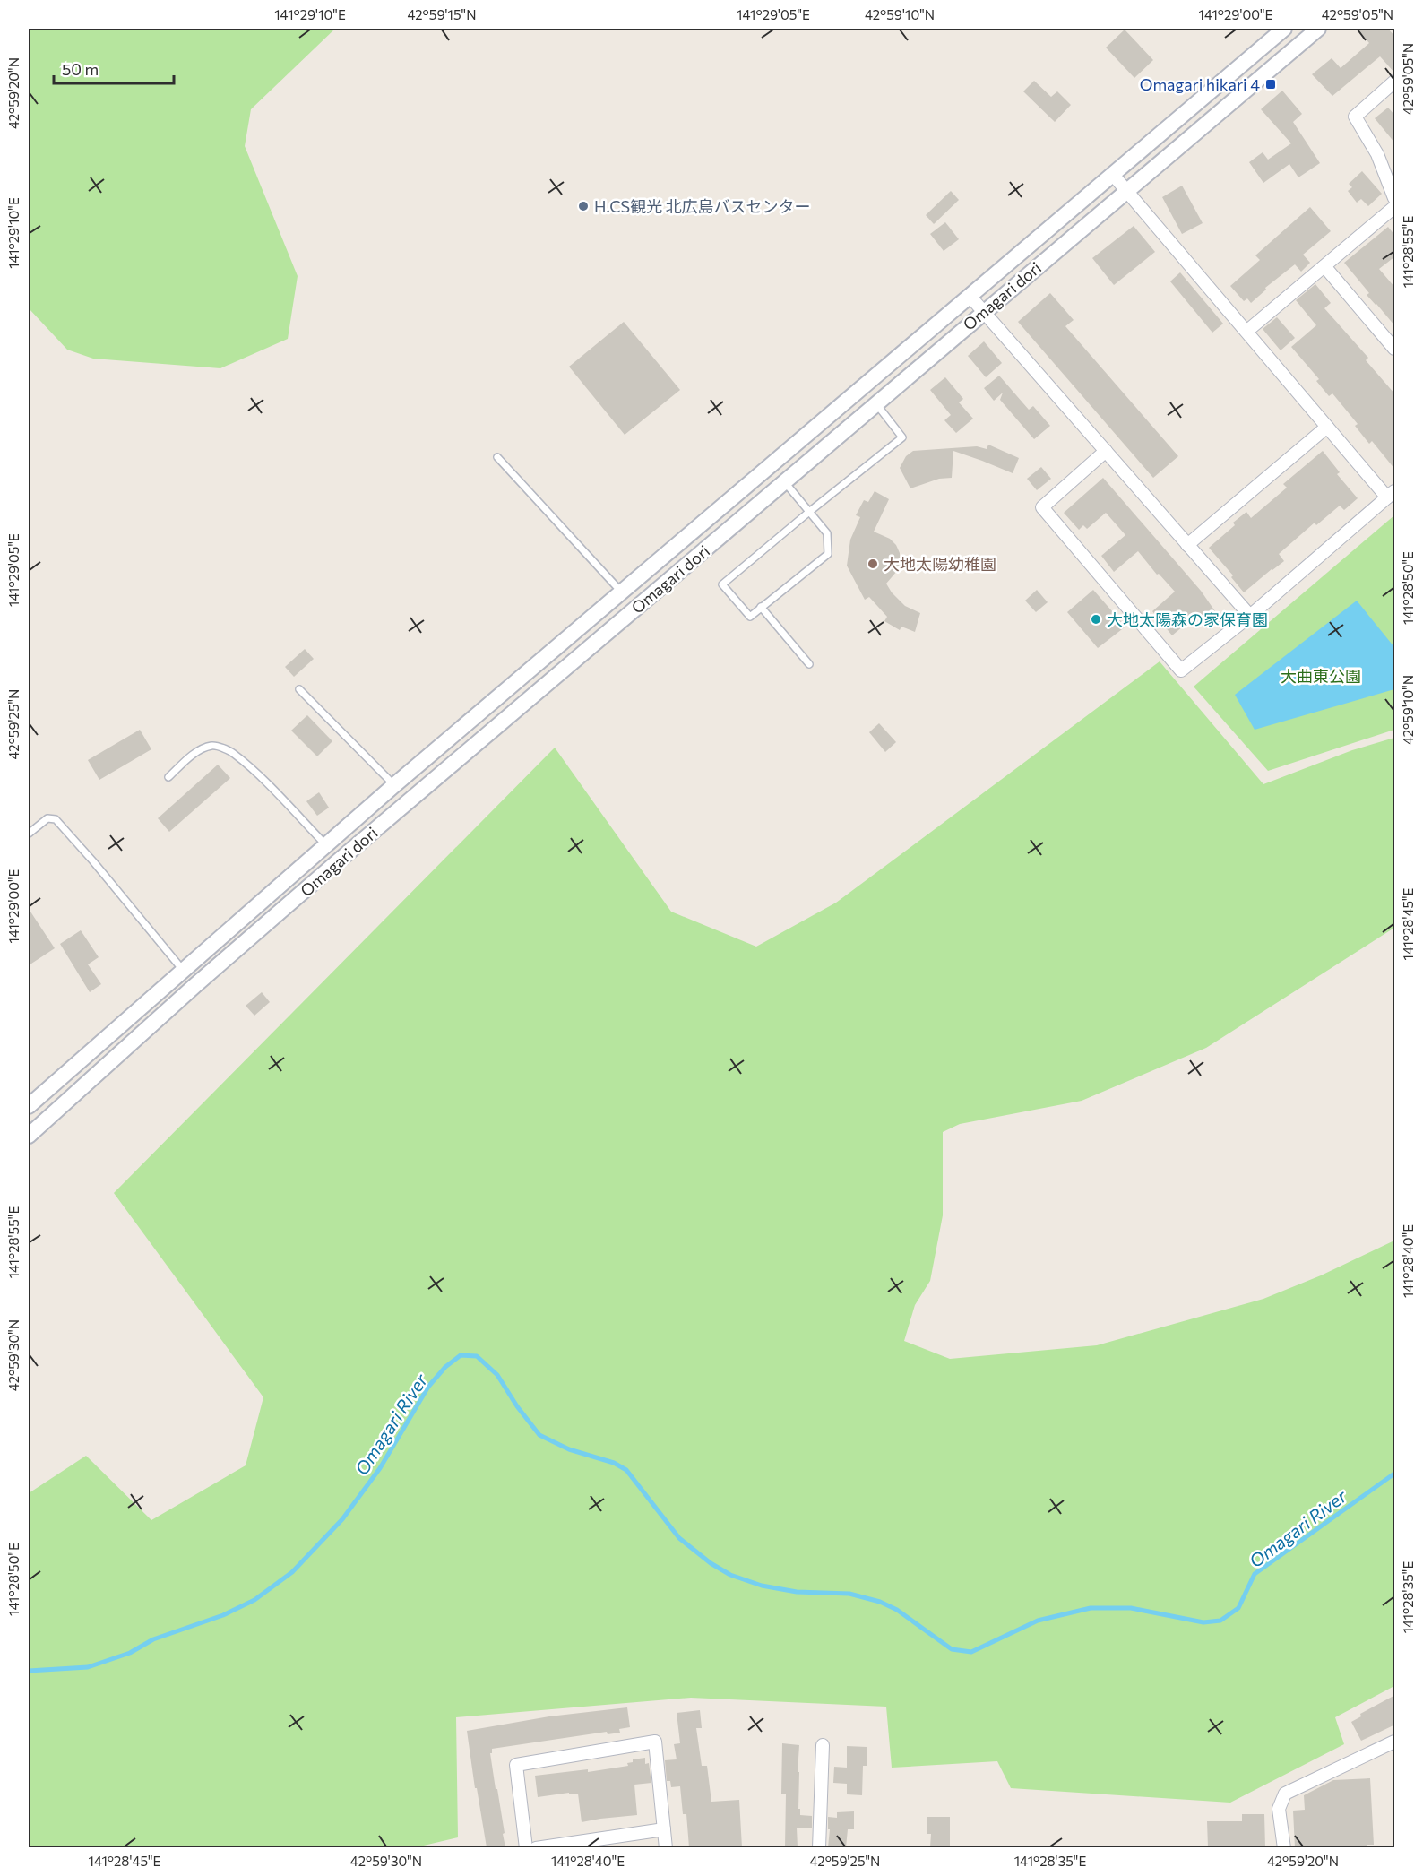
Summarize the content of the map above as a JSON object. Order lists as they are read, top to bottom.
{
  "streets": {
    "street": ["Omagari dori"]
  },
  "water": ["Omagari River"],
  "parks": ["大曲東公園"],
  "places": {
    "transit": ["Omagari hikari 4"],
    "other": ["H.CS観光 北広島バスセンター", "大地太陽幼稚園", "大地太陽森の家保育園"]
  },
  "scale_bar": "50 m",
  "coordinates": [
    "141°29'10\"E",
    "42°59'15\"N",
    "141°29'05\"E",
    "42°59'10\"N",
    "141°29'00\"E",
    "42°59'05\"N",
    "42°59'20\"N",
    "141°28'55\"E",
    "141°28'50\"E",
    "42°59'25\"N",
    "141°28'45\"E",
    "141°28'40\"E",
    "42°59'30\"N",
    "141°28'35\"E"
  ]
}
